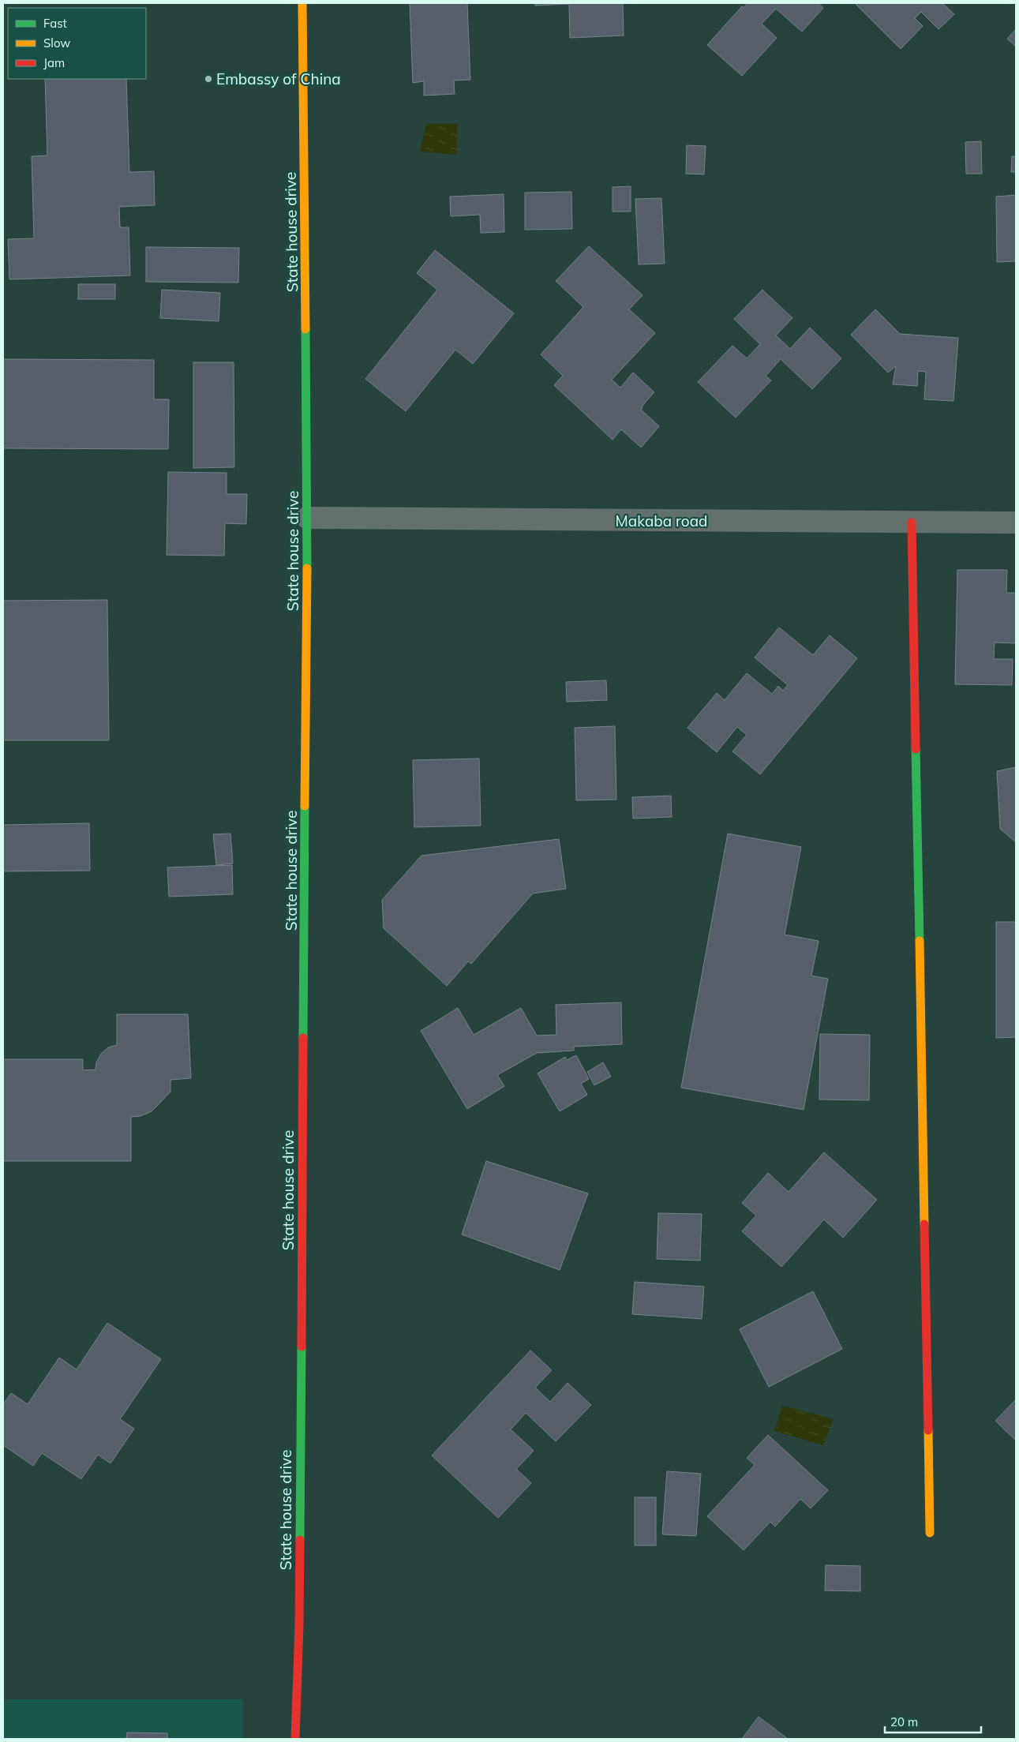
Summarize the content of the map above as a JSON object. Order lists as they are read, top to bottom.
{
  "streets": {
    "street": ["State house drive", "Makaba road"]
  },
  "crossings": [
    ["State house drive", "Makaba road"]
  ],
  "places": ["Embassy of China"],
  "legend": ["Fast", "Slow", "Jam"],
  "scale_bar": "20 m"
}
